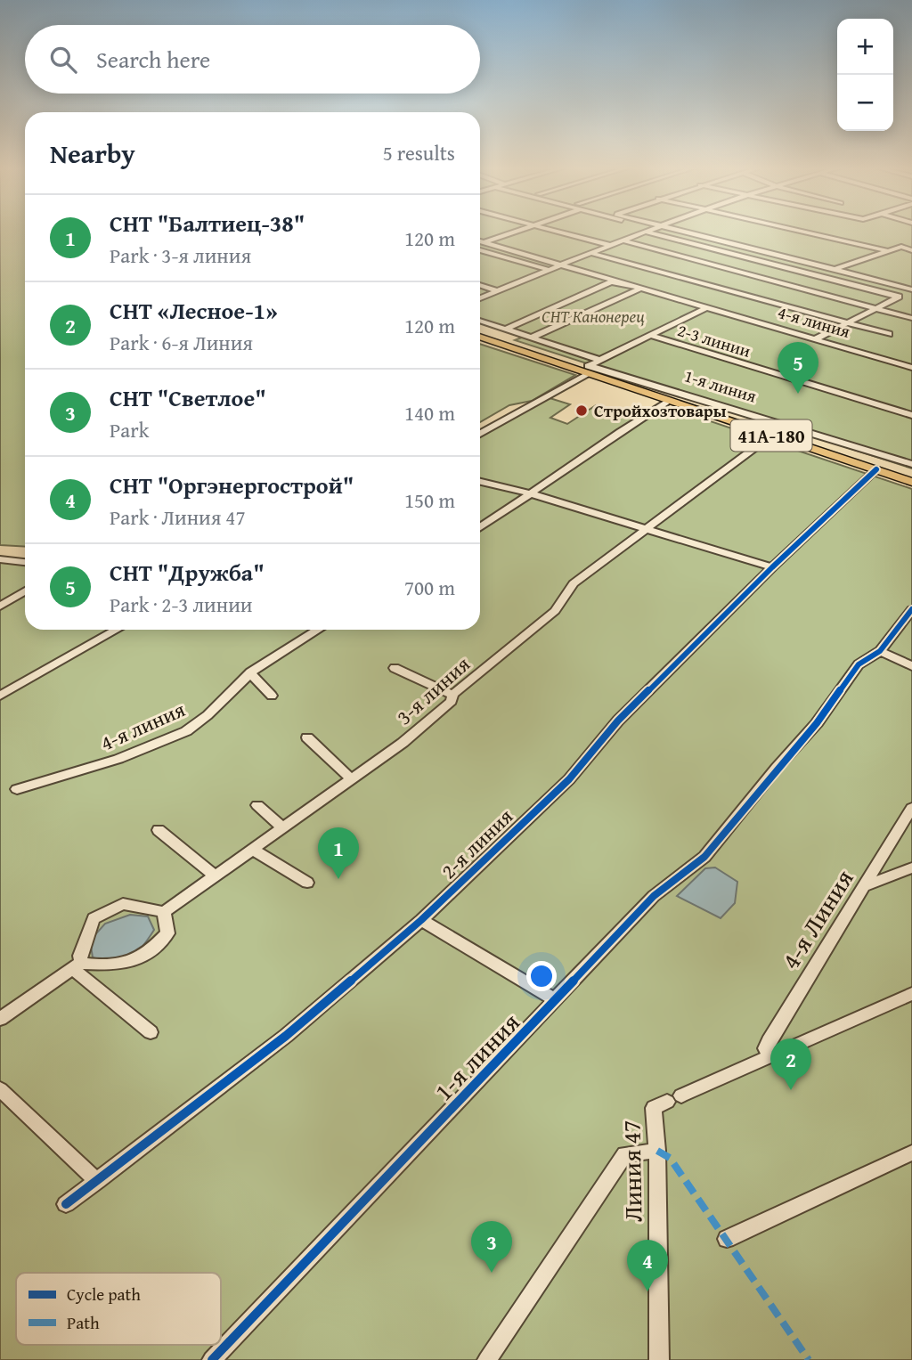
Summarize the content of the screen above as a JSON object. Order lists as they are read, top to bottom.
{
  "streets": {
    "main road": ["41А-180"],
    "street": [
      "4-я линия",
      "2-3 линии",
      "1-я линия",
      "3-я линия",
      "2-я линия",
      "4-я Линия",
      "Линия 47"
    ]
  },
  "crossings": [
    ["1-я линия", "41А-180"],
    ["41А-180", "3-я линия"],
    ["41А-180", "2-я линия"],
    ["4-я Линия", "Линия 47"]
  ],
  "parks": ["СНТ Канонерец"],
  "places": ["Стройхозтовары"],
  "legend": ["Cycle path", "Path"],
  "page": {
    "map_buttons": ["+", "−"],
    "search": "Search here",
    "heading": ["Nearby", "5 results"],
    "list": [
      {
        "mark": "1",
        "name": "СНТ \"Балтиец-38\"",
        "note": "Park · 3-я линия",
        "value": "120 m"
      },
      {
        "mark": "2",
        "name": "СНТ «Лесное-1»",
        "note": "Park · 6-я Линия",
        "value": "120 m"
      },
      {
        "mark": "3",
        "name": "СНТ \"Светлое\"",
        "note": "Park",
        "value": "140 m"
      },
      {
        "mark": "4",
        "name": "СНТ \"Оргэнергострой\"",
        "note": "Park · Линия 47",
        "value": "150 m"
      },
      {
        "mark": "5",
        "name": "СНТ \"Дружба\"",
        "note": "Park · 2-3 линии",
        "value": "700 m"
      }
    ],
    "pins": [
      "5",
      "1",
      "2",
      "3",
      "4"
    ]
  }
}
